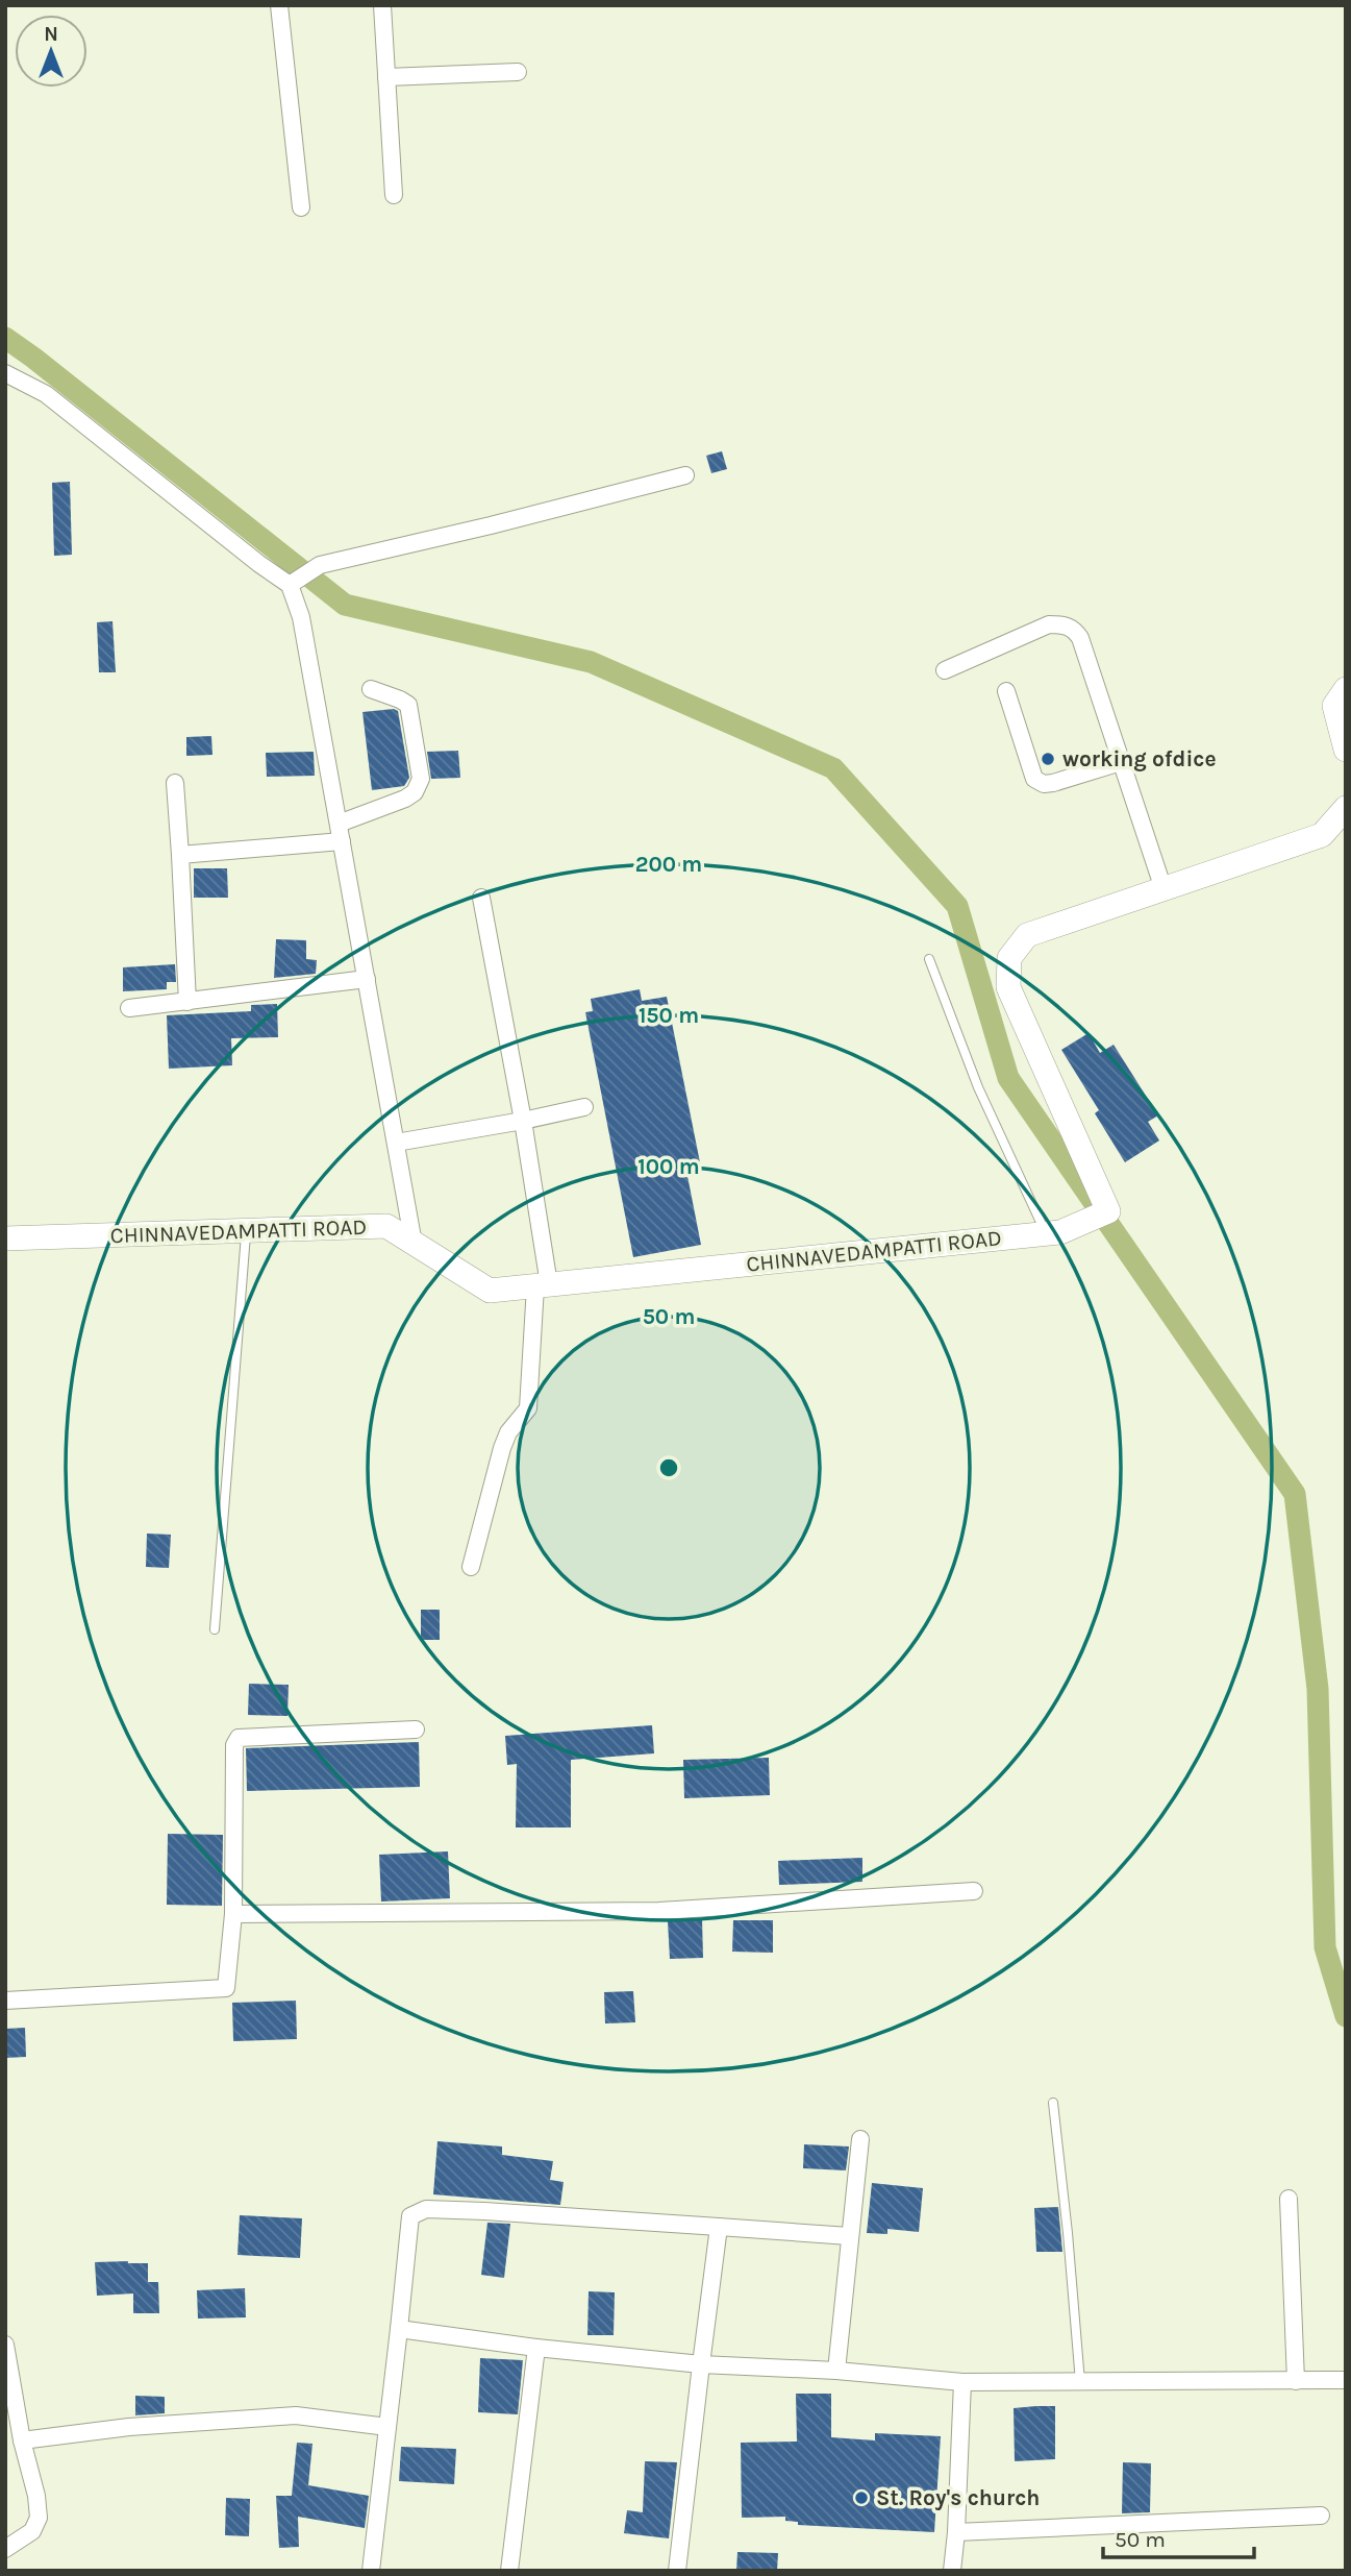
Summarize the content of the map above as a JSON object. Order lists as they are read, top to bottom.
{
  "streets": {
    "street": ["CHINNAVEDAMPATTI ROAD"]
  },
  "places": ["working ofdice", "St. Roy's church"],
  "scale_bar": "50 m",
  "north": "top",
  "rings": [
    "200 m",
    "150 m",
    "100 m",
    "50 m"
  ]
}
